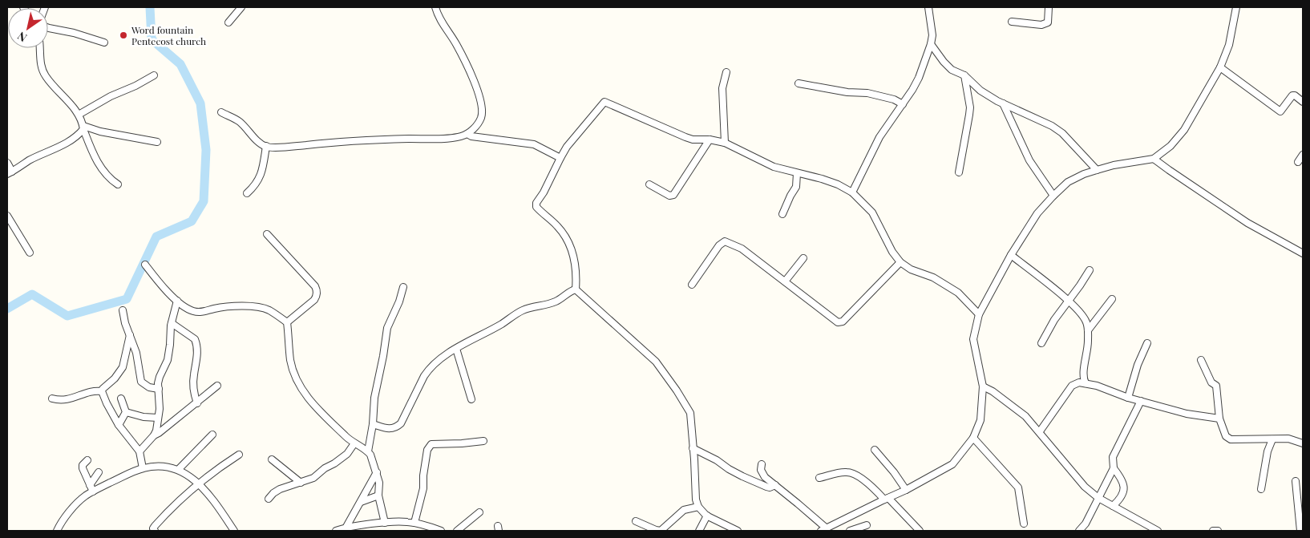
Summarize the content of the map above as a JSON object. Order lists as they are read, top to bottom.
{
  "places": ["Word fountain Pentecost church"],
  "north": "bottom left"
}
